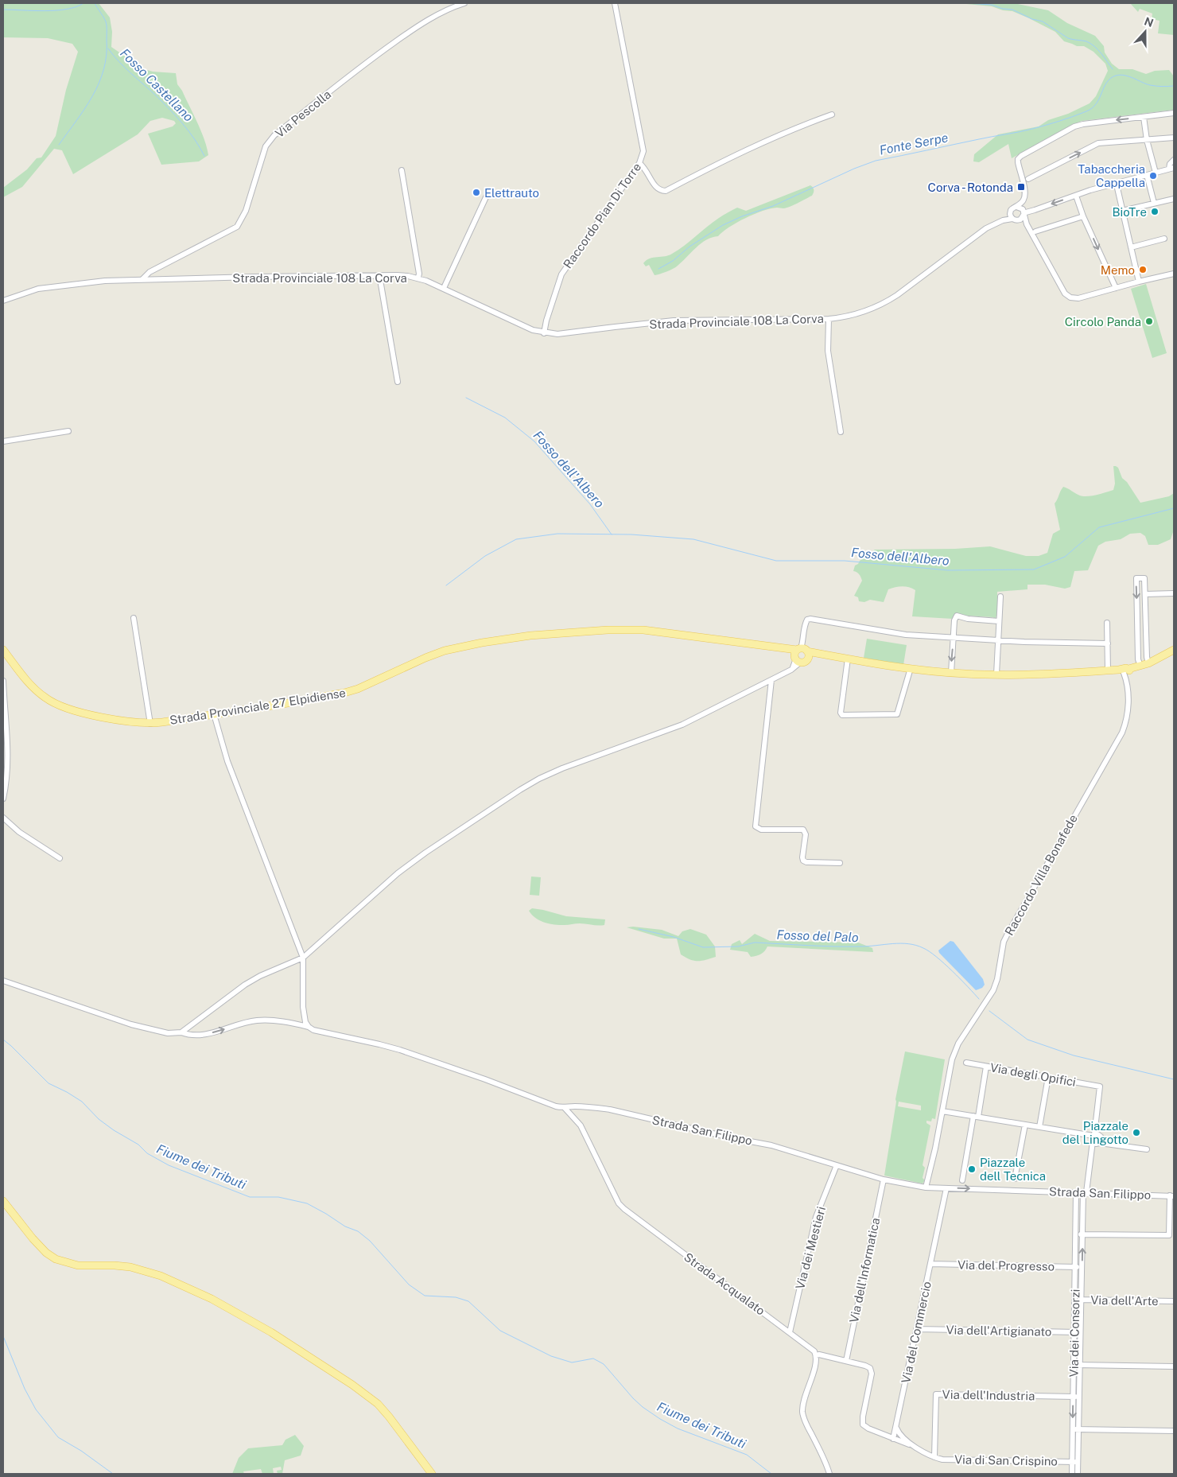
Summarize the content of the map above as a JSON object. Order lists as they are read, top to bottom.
{
  "streets": {
    "main road": ["Strada Provinciale 27 Elpidiense"],
    "street": [
      "Via Pescolla",
      "Raccordo Pian Di Torre",
      "Strada Provinciale 108 La Corva",
      "Raccordo Villa Bonafede",
      "Via degli Opifici",
      "Strada San Filippo",
      "Via dei Mestieri",
      "Via del Progresso",
      "Via dell'Informatica",
      "Strada Acqualato",
      "Via dell'Arte",
      "Via dell'Artigianato",
      "Via del Commercio",
      "Via dei Consorzi",
      "Via dell'Industria",
      "Via di San Crispino"
    ]
  },
  "crossings": [
    ["Via Pescolla", "Strada Provinciale 108 La Corva"],
    ["Raccordo Pian Di Torre", "Strada Provinciale 108 La Corva"],
    ["Strada Provinciale 27 Elpidiense", "Raccordo Villa Bonafede"],
    ["Raccordo Villa Bonafede", "Strada San Filippo"],
    ["Via degli Opifici", "Via dei Consorzi"],
    ["Strada San Filippo", "Via dei Mestieri"],
    ["Strada San Filippo", "Via dell'Informatica"],
    ["Strada San Filippo", "Strada Acqualato"],
    ["Strada San Filippo", "Via del Commercio"],
    ["Strada San Filippo", "Via dei Consorzi"],
    ["Via dei Mestieri", "Strada Acqualato"],
    ["Via del Progresso", "Via del Commercio"],
    ["Via del Progresso", "Via dei Consorzi"],
    ["Via dell'Arte", "Via dei Consorzi"],
    ["Via dell'Artigianato", "Via del Commercio"],
    ["Via dell'Artigianato", "Via dei Consorzi"],
    ["Via dei Consorzi", "Via dell'Industria"],
    ["Via dei Consorzi", "Via di San Crispino"],
    ["Via dell'Industria", "Via di San Crispino"]
  ],
  "water": [
    "Fosso Castellano",
    "Fonte Serpe",
    "Fosso dell'Albero",
    "Fosso del Palo",
    "Fiume dei Tributi"
  ],
  "places": {
    "other": [
      "Tabaccheria Cappella",
      "Elettrauto",
      "BioTre",
      "Memo",
      "Circolo Panda",
      "Piazzale del Lingotto",
      "Piazzale dell Tecnica"
    ],
    "transit": ["Corva - Rotonda"]
  },
  "north": "top"
}
